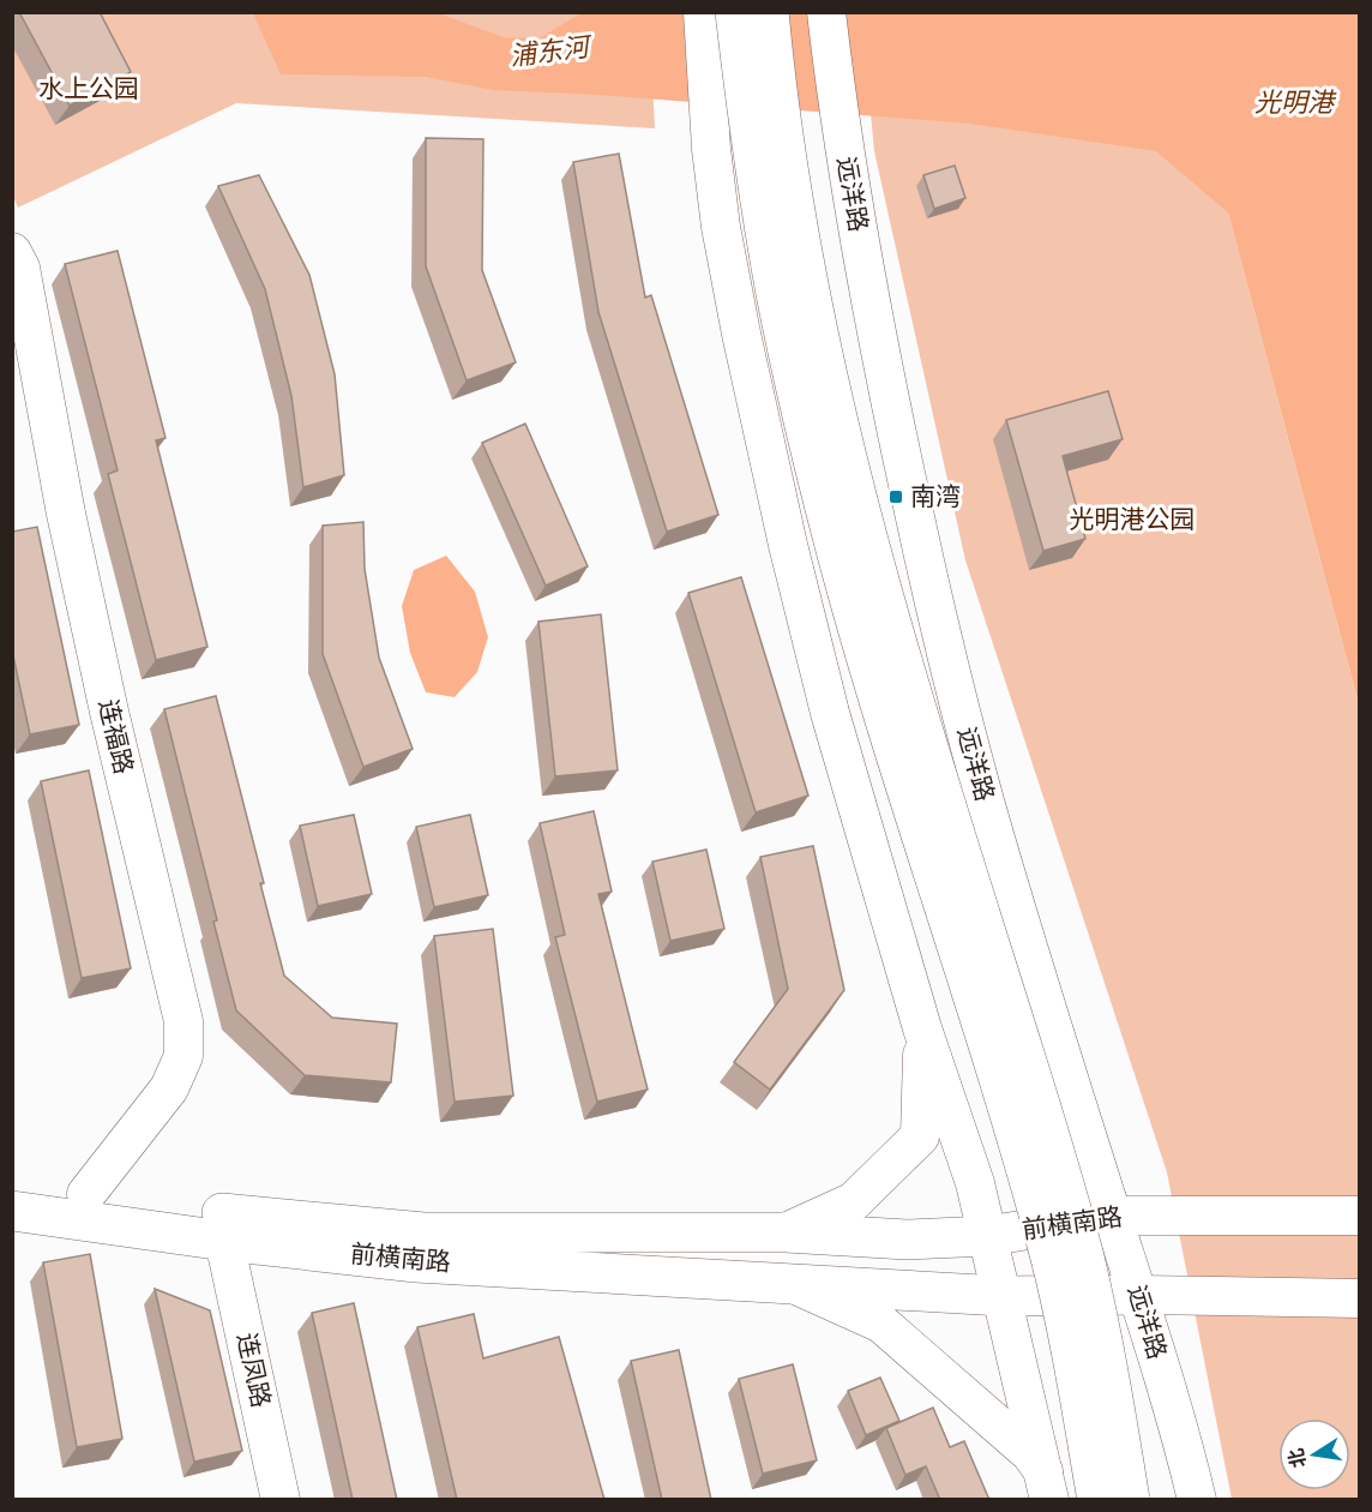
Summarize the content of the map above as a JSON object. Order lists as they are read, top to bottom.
{
  "streets": {
    "main road": [
      "远洋路",
      "连福路",
      "前横南路",
      "连凤路"
    ]
  },
  "crossings": [
    ["远洋路", "前横南路"],
    ["连福路", "前横南路"],
    ["前横南路", "连凤路"]
  ],
  "water": ["浦东河", "光明港"],
  "parks": ["水上公园", "光明港公园"],
  "places": {
    "transit": ["南湾"]
  },
  "north": "left"
}
